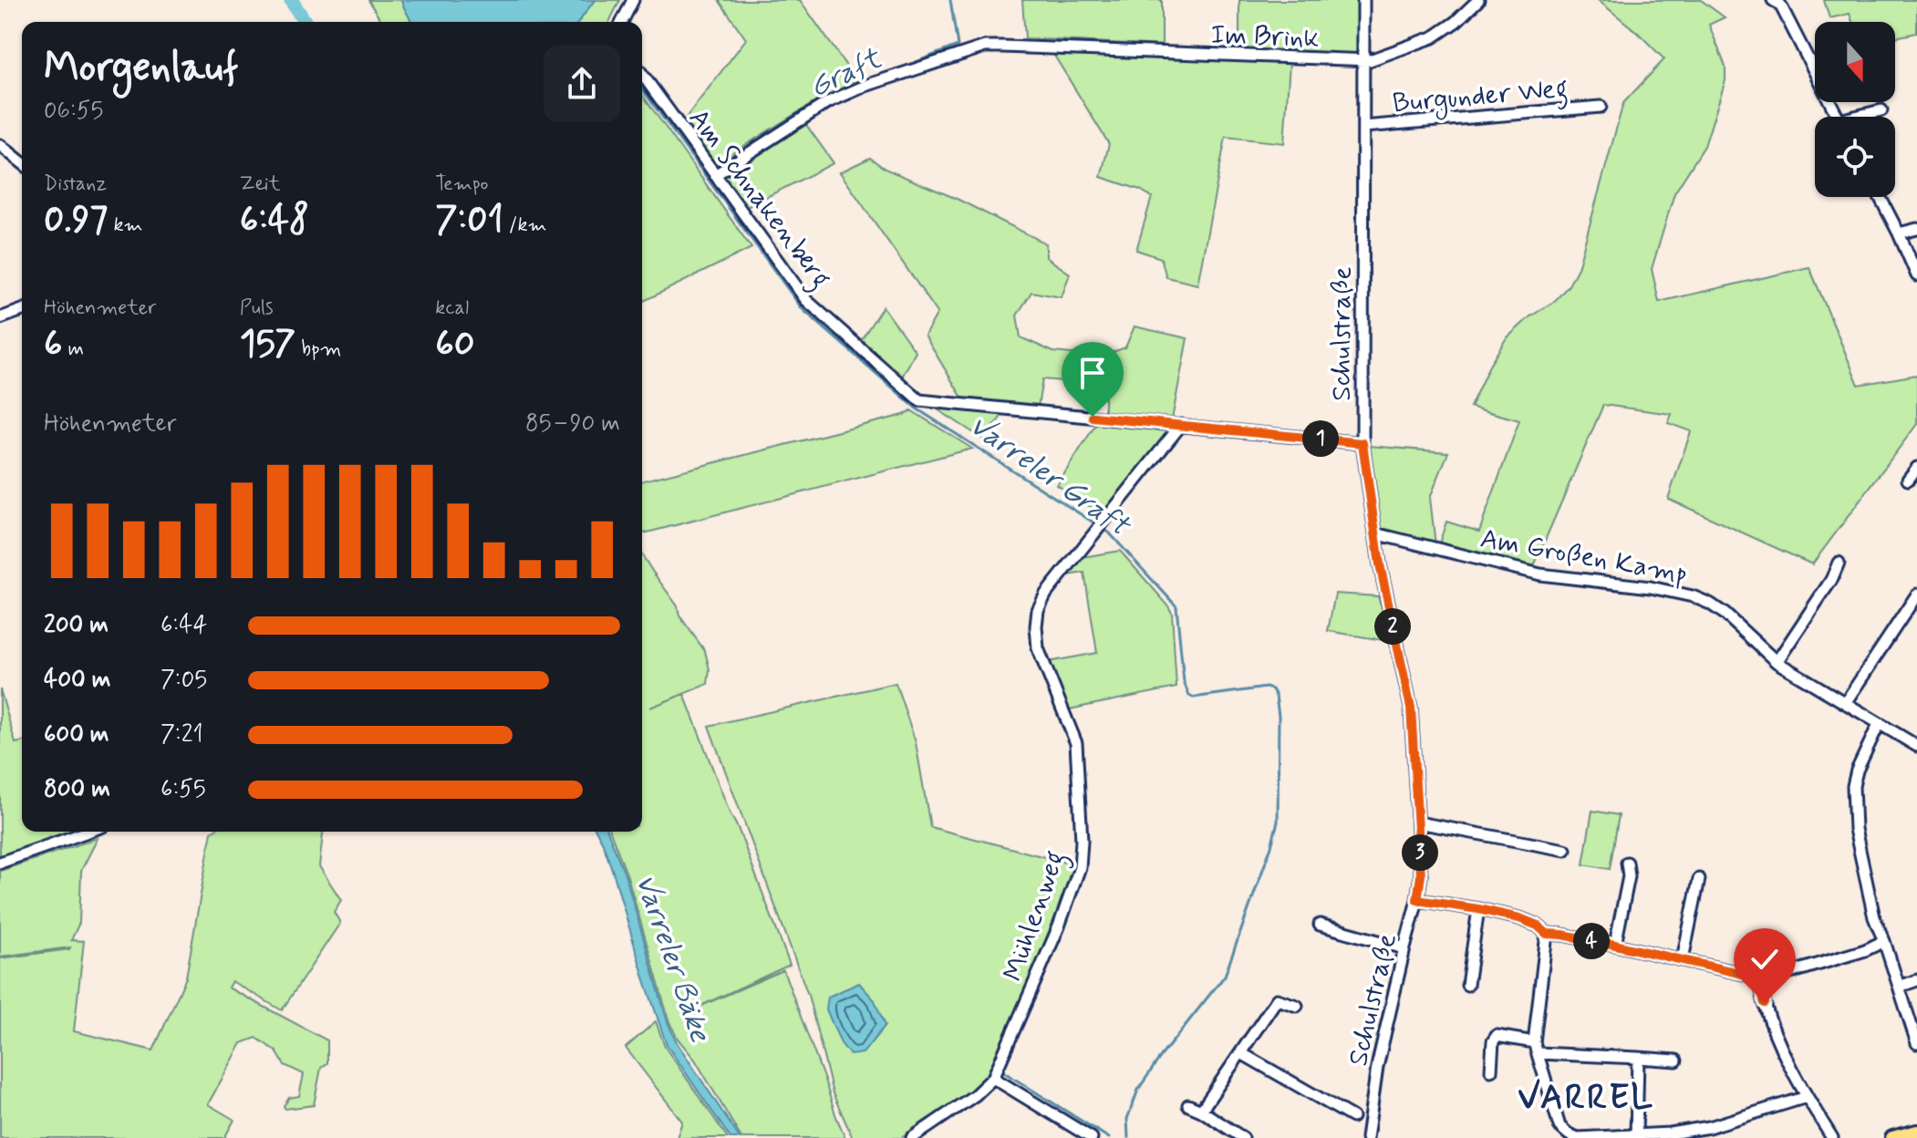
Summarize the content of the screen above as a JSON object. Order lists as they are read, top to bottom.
{
  "streets": {
    "street": [
      "Im Brink",
      "Burgunder Weg",
      "Am Schnakenberg",
      "Schulstraße",
      "Am Großen Kamp",
      "Mühlenweg"
    ]
  },
  "crossings": [
    ["Im Brink", "Am Schnakenberg"],
    ["Im Brink", "Schulstraße"],
    ["Burgunder Weg", "Schulstraße"],
    ["Am Schnakenberg", "Schulstraße"],
    ["Am Schnakenberg", "Mühlenweg"],
    ["Schulstraße", "Am Großen Kamp"]
  ],
  "districts": ["VARREL"],
  "water": ["Graft", "Varreler Graft", "Varreler Bäke"],
  "north": "bottom",
  "page": {
    "heading": ["Morgenlauf", "06:55"],
    "stats": [
      ["Distanz", "0.97 km"],
      ["Zeit", "6:48"],
      ["Tempo", "7:01 /km"],
      ["Höhenmeter", "6 m"],
      ["Puls", "157 bpm"],
      ["kcal", "60"]
    ],
    "chart": ["Höhenmeter", "85–90 m"],
    "pins": [
      "1",
      "2",
      "3",
      "4"
    ],
    "list": [
      {
        "name": "200 m",
        "note": "6:44"
      },
      {
        "name": "400 m",
        "note": "7:05"
      },
      {
        "name": "600 m",
        "note": "7:21"
      },
      {
        "name": "800 m",
        "note": "6:55"
      }
    ]
  }
}
